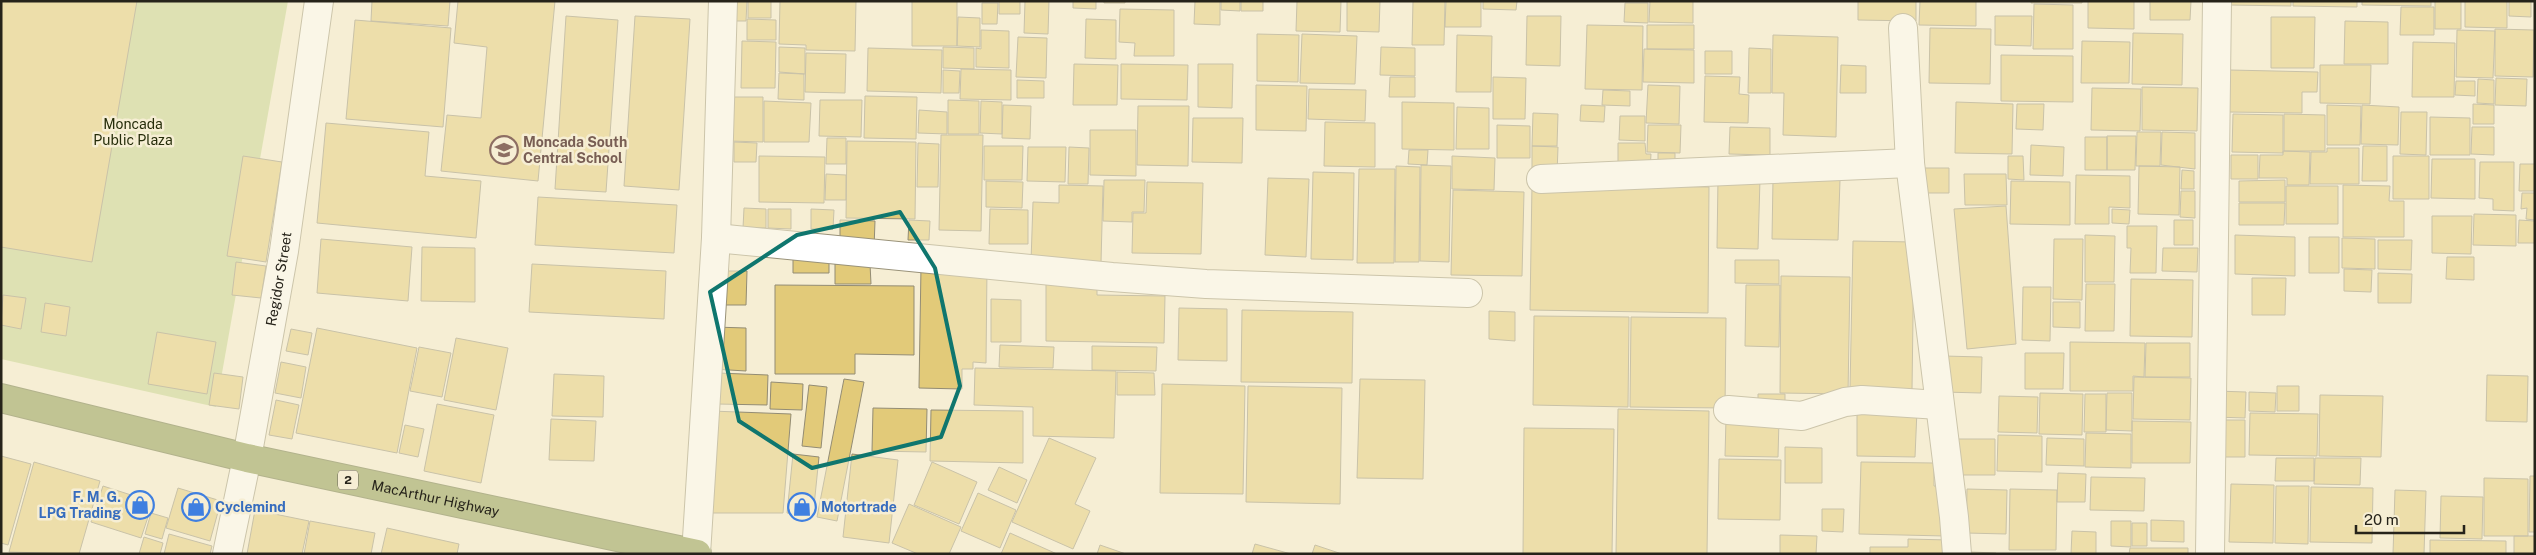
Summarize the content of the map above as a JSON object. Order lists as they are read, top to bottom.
{
  "streets": {
    "highway": ["2", "MacArthur Highway"],
    "street": ["Regidor Street"]
  },
  "crossings": [
    ["Regidor Street", "MacArthur Highway"]
  ],
  "parks": ["Moncada Public Plaza"],
  "places": {
    "school or university": ["Moncada South Central School"],
    "shop": ["F. M. G. LPG Trading", "Cyclemind", "Motortrade"]
  },
  "scale_bar": "20 m"
}
